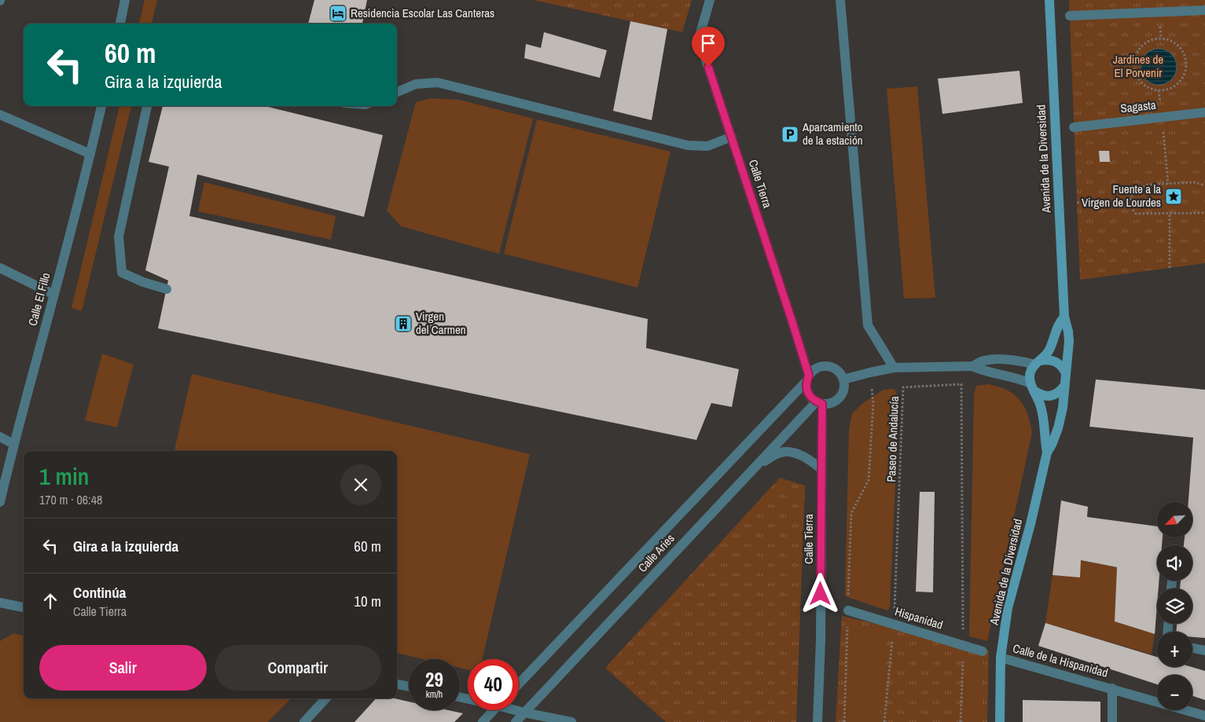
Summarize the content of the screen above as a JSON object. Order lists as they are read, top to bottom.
{
  "streets": {
    "main road": ["Avenida de la Diversidad"],
    "street": [
      "Sagasta",
      "Calle Tierra",
      "Calle El Fillo",
      "Calle Aries",
      "Hispanidad",
      "Calle de la Hispanidad"
    ],
    "path": ["Paseo de Andalucía"]
  },
  "crossings": [
    ["Avenida de la Diversidad", "Calle de la Hispanidad"],
    ["Calle Tierra", "Calle Aries"],
    ["Paseo de Andalucía", "Hispanidad"]
  ],
  "parks": ["Jardines de El Porvenir"],
  "places": {
    "hotel": ["Residencia Escolar Las Canteras"],
    "parking": ["Aparcamiento de la estación"],
    "place": ["Fuente a la Virgen de Lourdes"],
    "building": ["Virgen del Carmen"]
  },
  "north": "bottom left",
  "page": {
    "turn": ["60 m", "Gira a la izquierda"],
    "heading": ["1 min", "170 m · 06:48"],
    "map_buttons": ["+", "−"],
    "list": [
      {
        "name": "Gira a la izquierda",
        "value": "60 m"
      },
      {
        "name": "Continúa",
        "note": "Calle Tierra",
        "value": "10 m"
      }
    ],
    "buttons": ["Salir", "Compartir"],
    "speed": "29 km/h",
    "limit": "40"
  }
}
